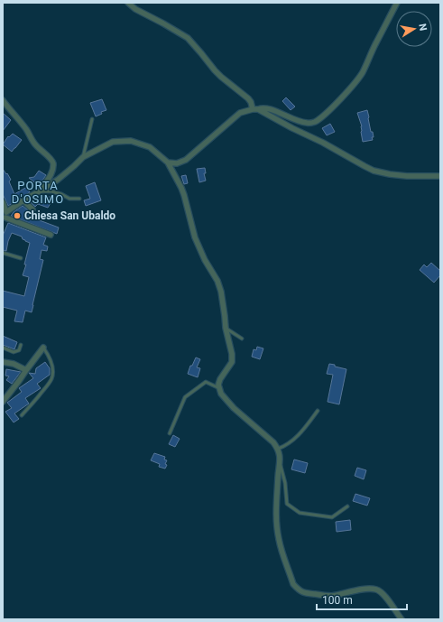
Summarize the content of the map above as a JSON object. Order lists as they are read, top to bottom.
{
  "districts": ["PORTA D'OSIMO"],
  "places": ["Chiesa San Ubaldo"],
  "scale_bar": "100 m",
  "north": "right"
}
